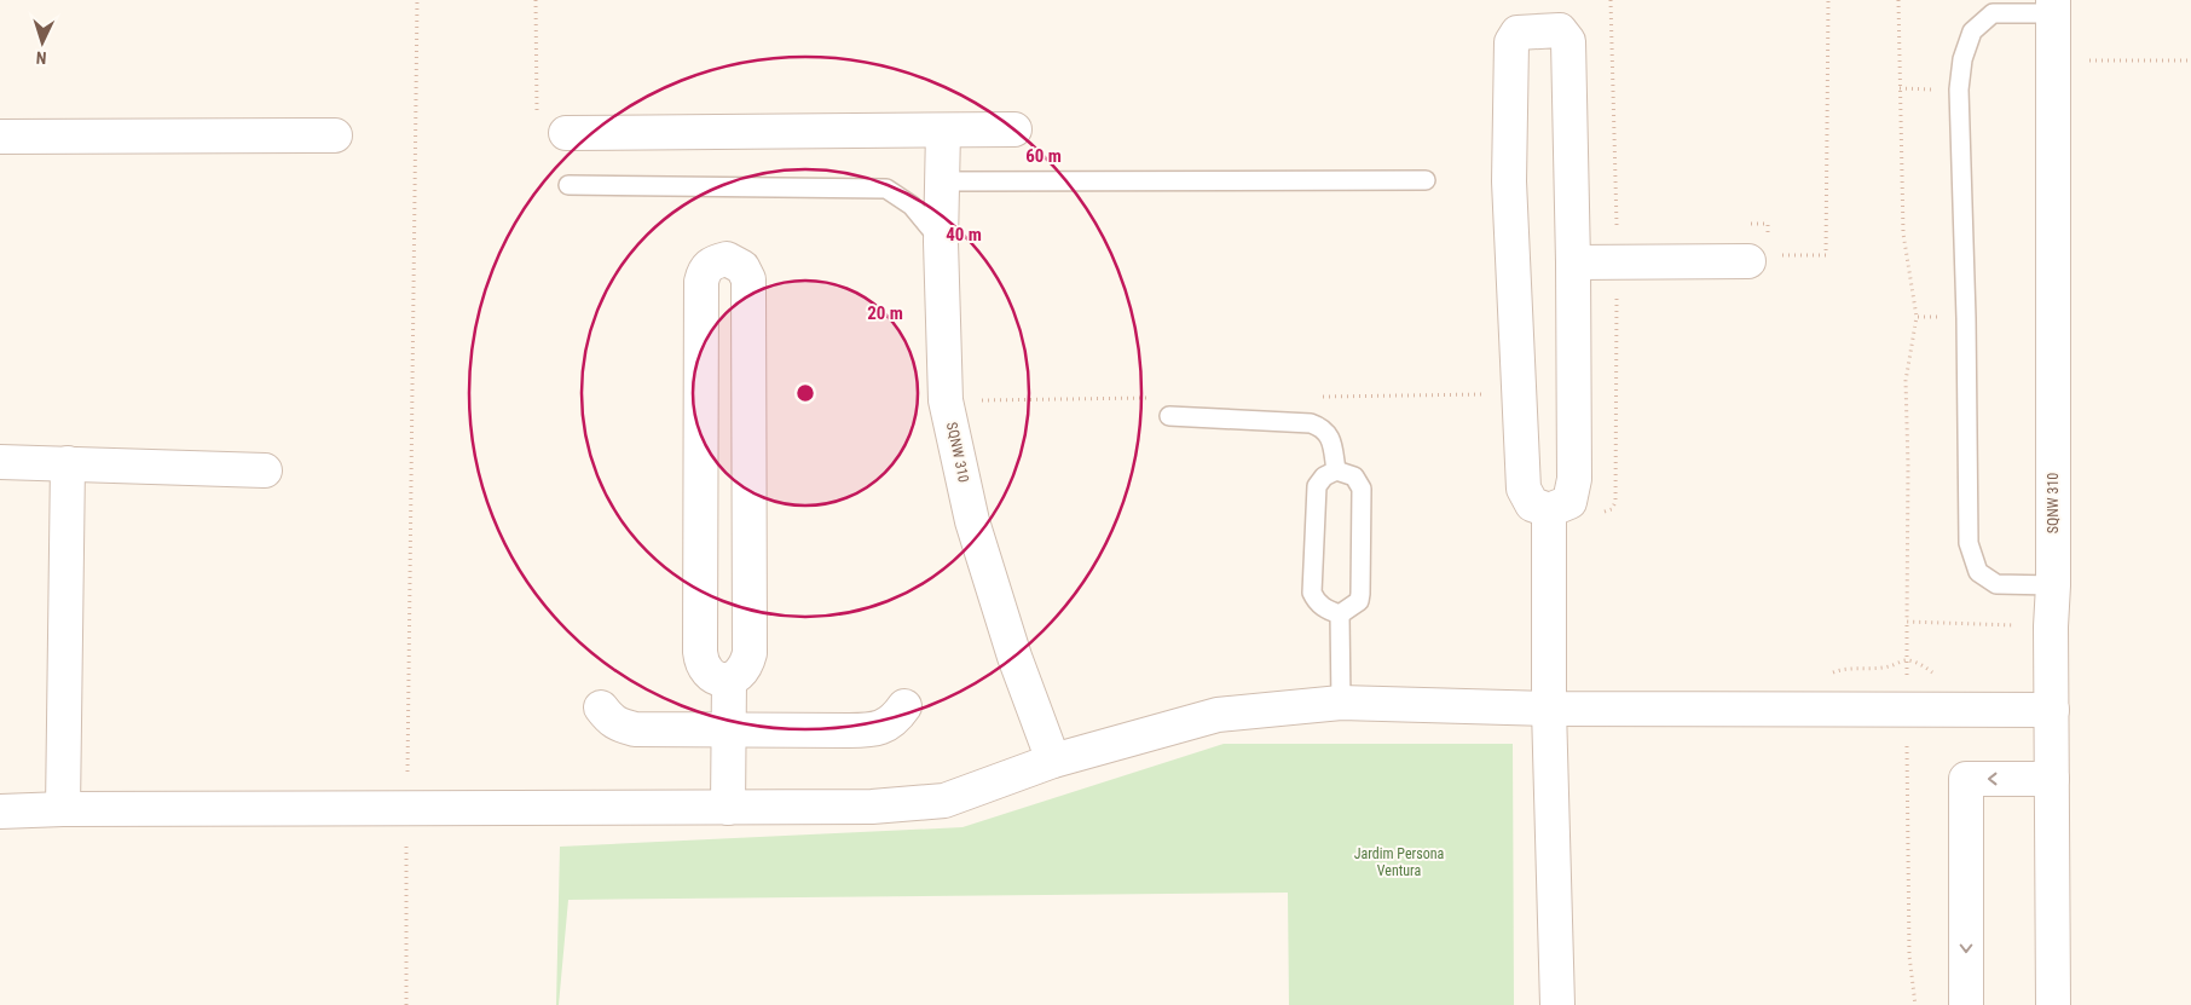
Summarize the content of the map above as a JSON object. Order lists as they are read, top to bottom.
{
  "streets": {
    "street": ["SQNW 310"]
  },
  "parks": ["Jardim Persona Ventura"],
  "north": "bottom",
  "rings": ["60 m", "40 m", "20 m"]
}
